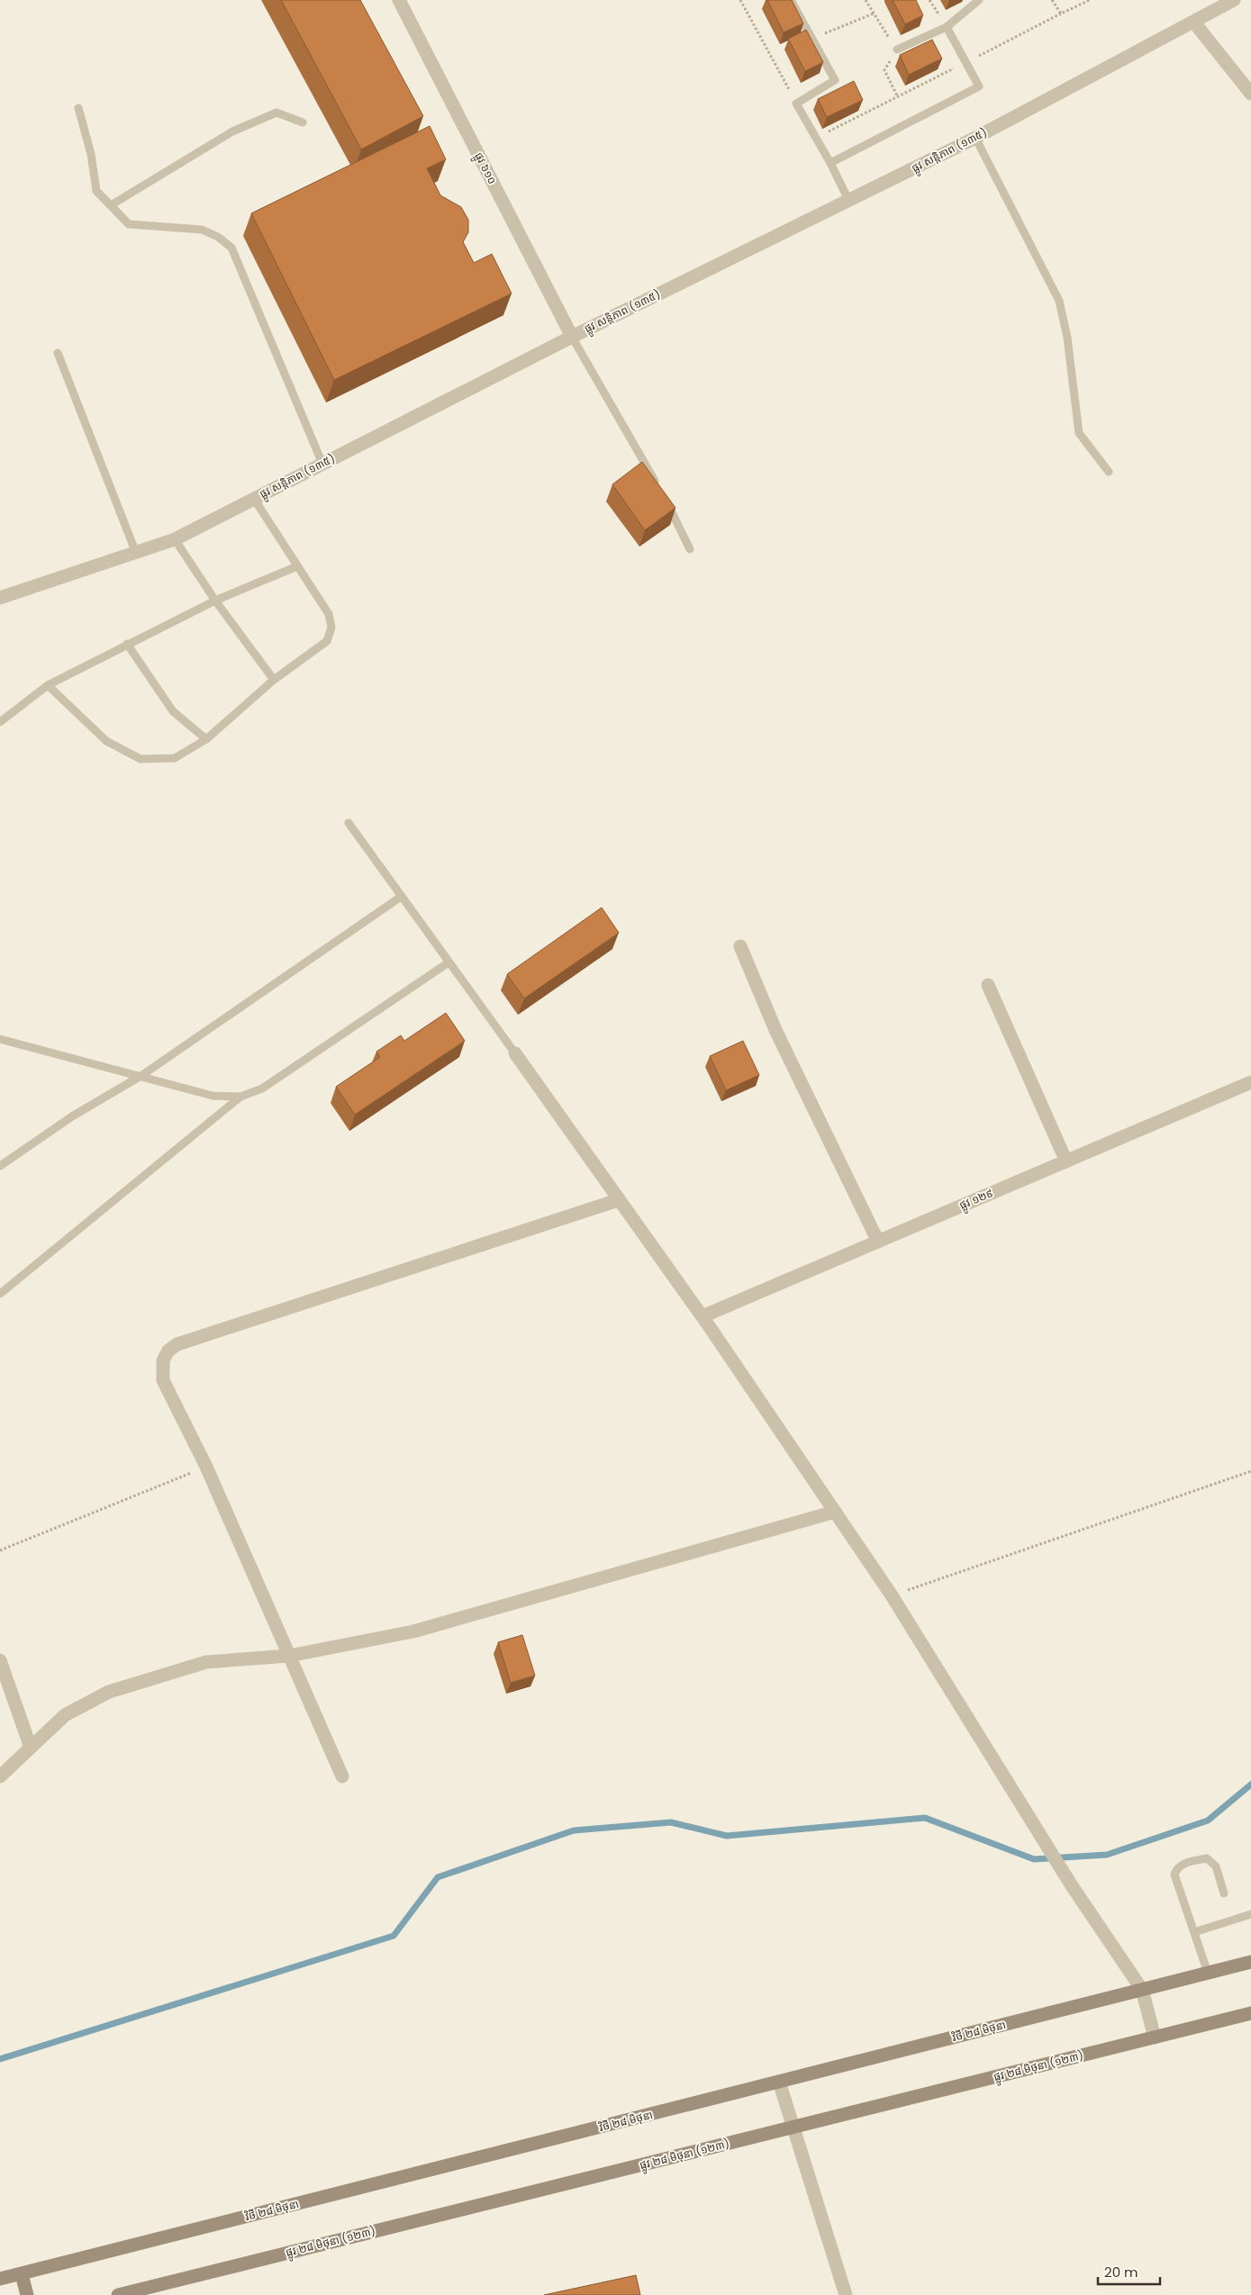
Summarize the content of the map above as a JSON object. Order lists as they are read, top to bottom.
{
  "streets": {
    "main road": ["វិថី ២៨ មិថុនា", "ផ្លូវ ២៨ មិថុនា (១២៣)"],
    "street": ["ផ្លូវ សន្តិភាព (១៣៥)", "ផ្លូវ ៦១០", "ផ្លូវ ១២៩"]
  },
  "crossings": [
    ["ផ្លូវ សន្តិភាព (១៣៥)", "ផ្លូវ ៦១០"]
  ],
  "scale_bar": "20 m"
}
